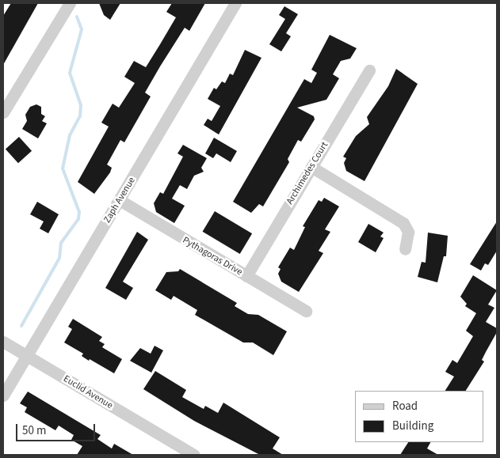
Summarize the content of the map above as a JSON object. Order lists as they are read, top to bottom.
{
  "streets": {
    "street": [
      "Archimedes Court",
      "Zaph Avenue",
      "Pythagoras Drive",
      "Euclid Avenue"
    ]
  },
  "crossings": [
    ["Archimedes Court", "Pythagoras Drive"],
    ["Zaph Avenue", "Pythagoras Drive"],
    ["Zaph Avenue", "Euclid Avenue"]
  ],
  "legend": ["Road", "Building"],
  "scale_bar": "50 m"
}
